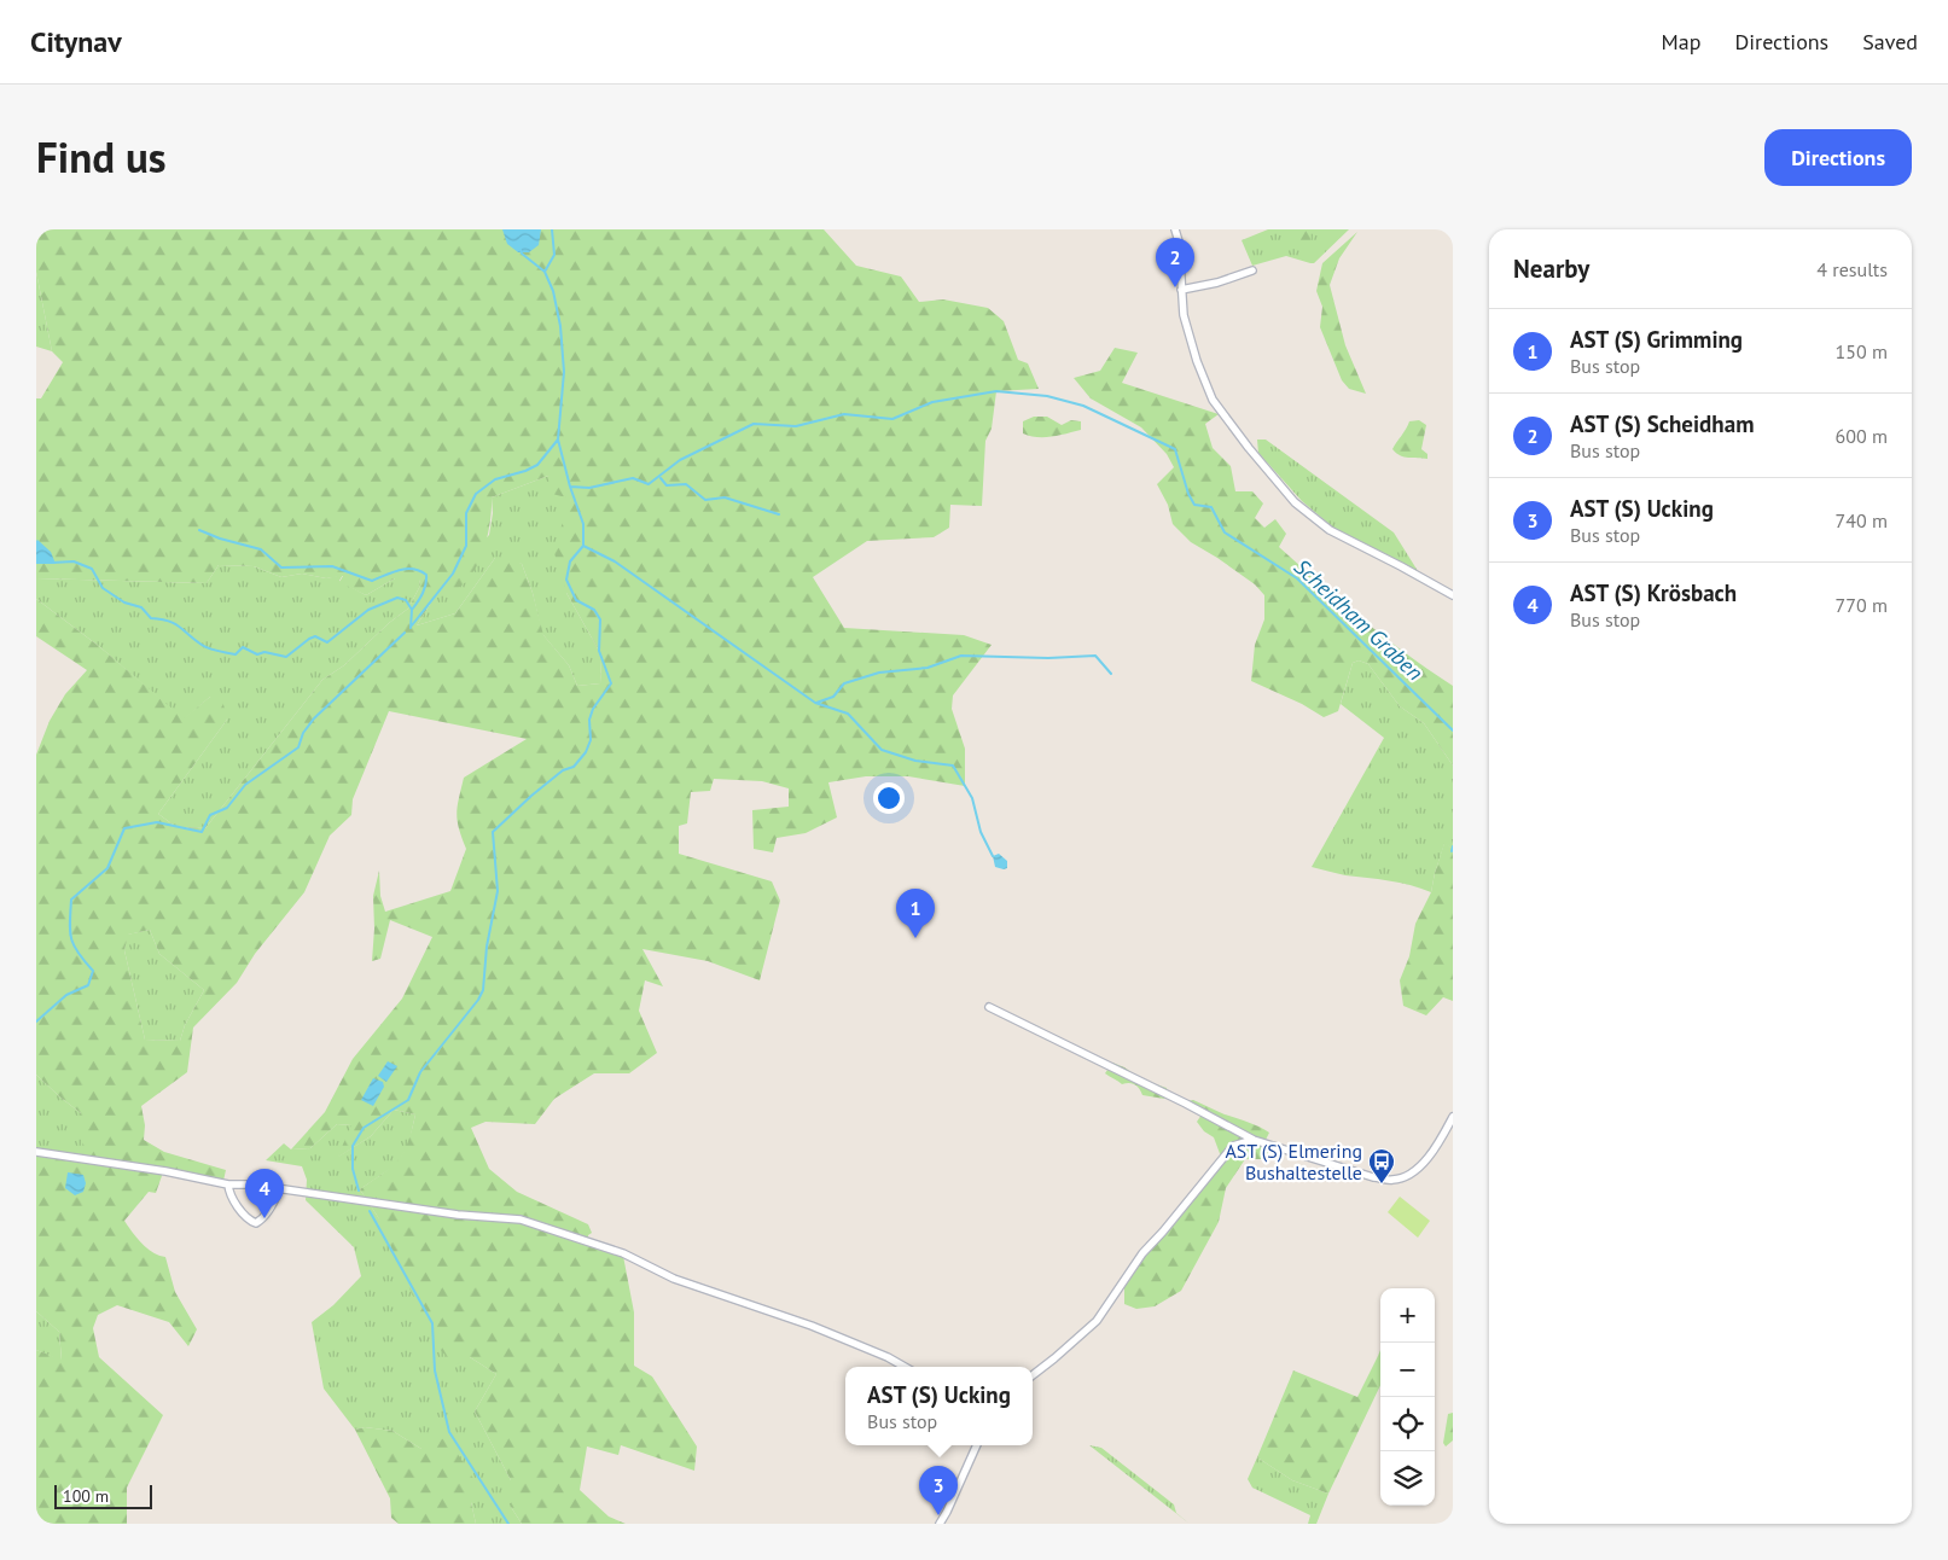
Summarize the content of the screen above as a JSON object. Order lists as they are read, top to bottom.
{
  "water": ["Scheidham Graben"],
  "places": {
    "bus stop": ["AST (S) Elmering Bushaltestelle"]
  },
  "scale_bar": "100 m",
  "page": {
    "header": "Citynav",
    "nav": ["Map", "Directions", "Saved"],
    "title": "Find us",
    "buttons": "Directions",
    "heading": ["Nearby", "4 results"],
    "pins": [
      "2",
      "1",
      "4",
      "3"
    ],
    "list": [
      {
        "mark": "1",
        "name": "AST (S) Grimming",
        "note": "Bus stop",
        "value": "150 m"
      },
      {
        "mark": "2",
        "name": "AST (S) Scheidham",
        "note": "Bus stop",
        "value": "600 m"
      },
      {
        "mark": "3",
        "name": "AST (S) Ucking",
        "note": "Bus stop",
        "value": "740 m"
      },
      {
        "mark": "4",
        "name": "AST (S) Krösbach",
        "note": "Bus stop",
        "value": "770 m"
      }
    ],
    "map_buttons": ["+", "−"],
    "popup": ["AST (S) Ucking", "Bus stop"],
    "scale": "100 m"
  }
}
